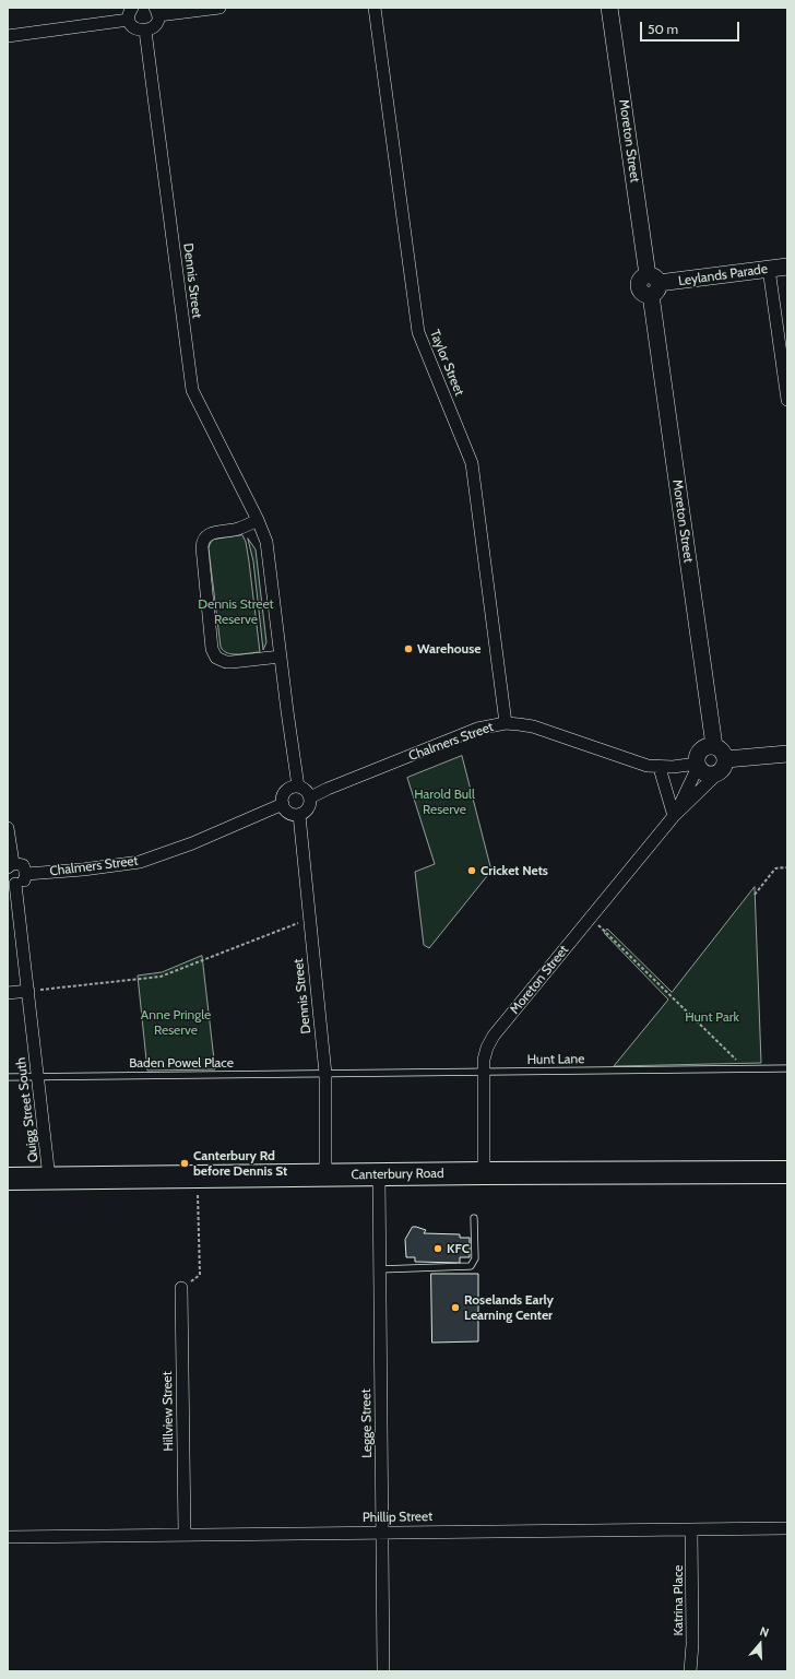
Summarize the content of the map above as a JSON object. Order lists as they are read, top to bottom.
{
  "streets": {
    "highway": ["Canterbury Road"],
    "street": [
      "Moreton Street",
      "Leylands Parade",
      "Dennis Street",
      "Taylor Street",
      "Chalmers Street",
      "Quigg Street South",
      "Hillview Street",
      "Legge Street",
      "Phillip Street",
      "Katrina Place"
    ],
    "lane": ["Hunt Lane", "Baden Powel Place"]
  },
  "crossings": [
    ["Moreton Street", "Leylands Parade"],
    ["Moreton Street", "Chalmers Street"],
    ["Moreton Street", "Hunt Lane"],
    ["Moreton Street", "Canterbury Road"],
    ["Dennis Street", "Chalmers Street"],
    ["Dennis Street", "Hunt Lane"],
    ["Dennis Street", "Baden Powel Place"],
    ["Dennis Street", "Canterbury Road"],
    ["Taylor Street", "Chalmers Street"],
    ["Hunt Lane", "Baden Powel Place"],
    ["Baden Powel Place", "Quigg Street South"],
    ["Quigg Street South", "Canterbury Road"],
    ["Canterbury Road", "Legge Street"],
    ["Hillview Street", "Phillip Street"],
    ["Legge Street", "Phillip Street"],
    ["Phillip Street", "Katrina Place"]
  ],
  "parks": [
    "Dennis Street Reserve",
    "Harold Bull Reserve",
    "Anne Pringle Reserve",
    "Hunt Park"
  ],
  "places": [
    "Warehouse",
    "Cricket Nets",
    "Canterbury Rd before Dennis St",
    "KFC",
    "Roselands Early Learning Center"
  ],
  "scale_bar": "50 m",
  "north": "top"
}
